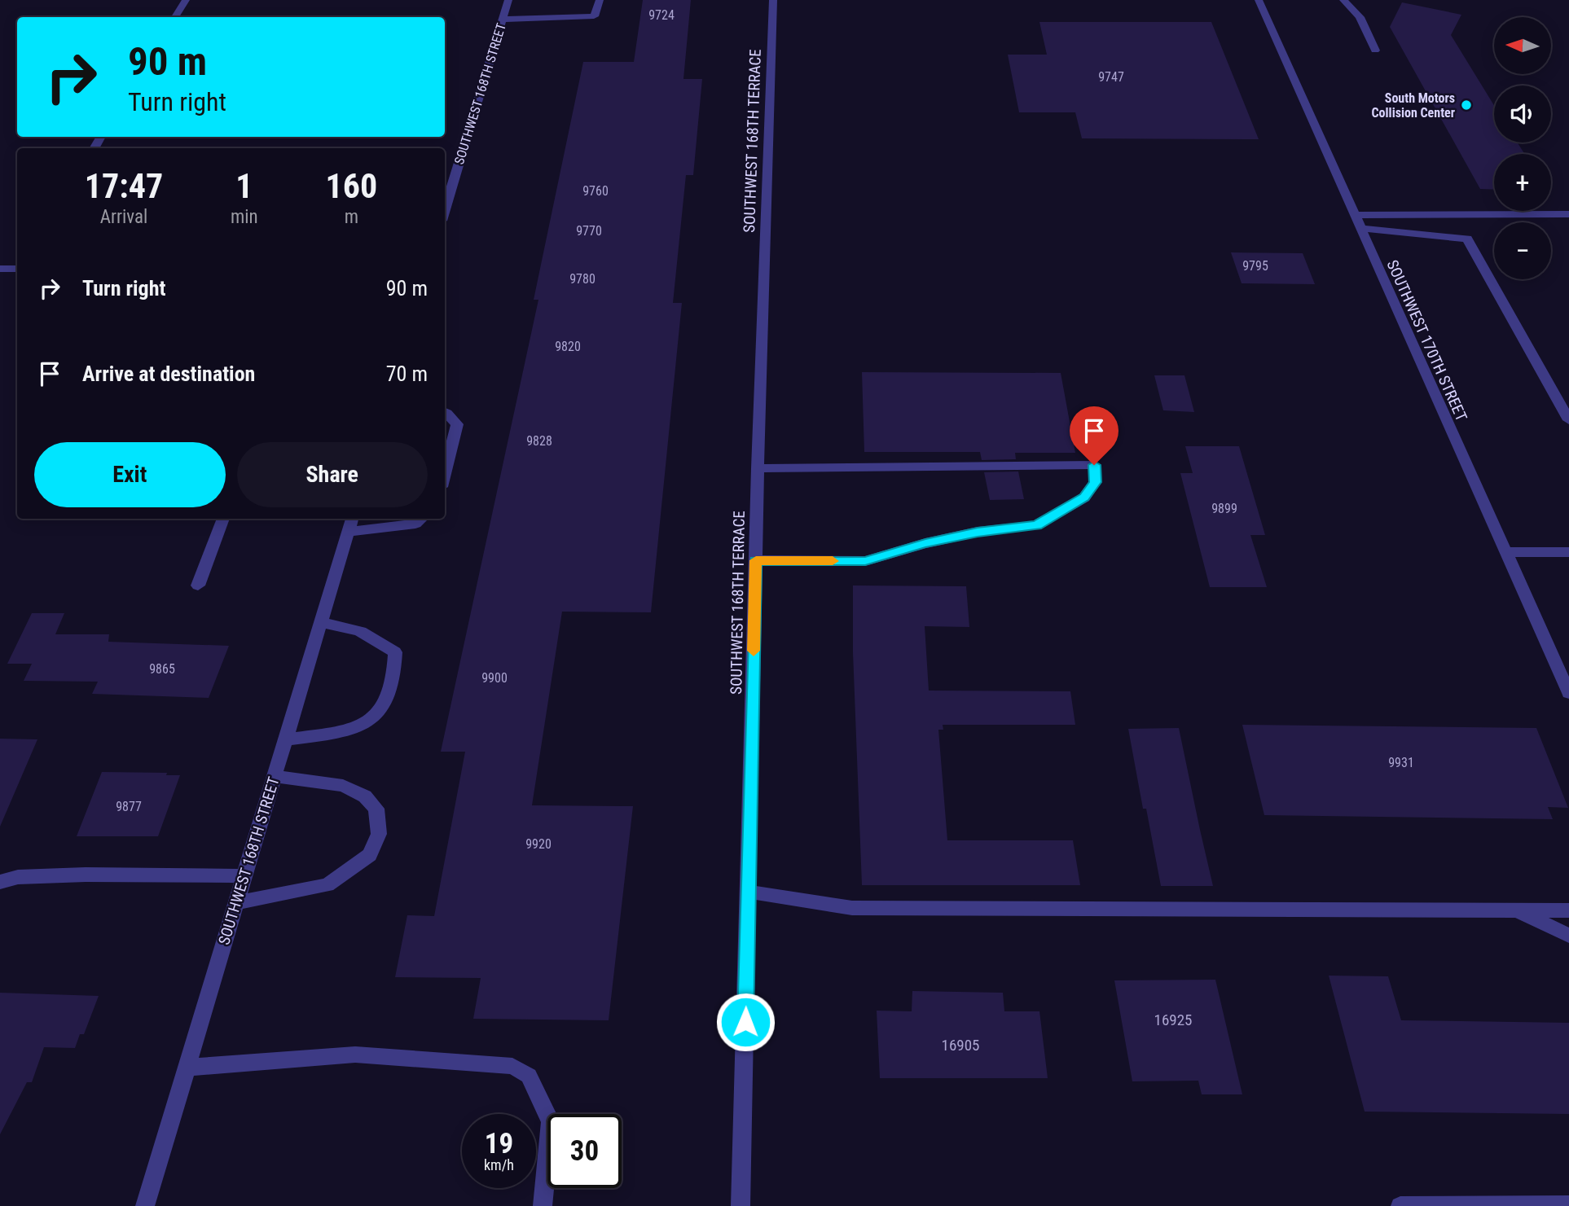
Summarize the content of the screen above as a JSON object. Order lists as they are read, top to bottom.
{
  "streets": {
    "street": ["SOUTHWEST 168TH STREET", "SOUTHWEST 168TH TERRACE", "SOUTHWEST 170TH STREET"]
  },
  "places": ["South Motors Collision Center"],
  "house_numbers": [
    "9724",
    "9747",
    "9760",
    "9770",
    "9795",
    "9780",
    "9820",
    "9828",
    "9899",
    "9865",
    "9900",
    "9931",
    "9877",
    "9920",
    "16925",
    "16905"
  ],
  "north": "left",
  "page": {
    "map_buttons": ["+", "−"],
    "turn": ["90 m", "Turn right"],
    "eta": [
      "17:47",
      "Arrival",
      "1",
      "min",
      "160",
      "m"
    ],
    "list": [
      {
        "name": "Turn right",
        "value": "90 m"
      },
      {
        "name": "Arrive at destination",
        "value": "70 m"
      }
    ],
    "buttons": ["Exit", "Share"],
    "speed": "19 km/h",
    "limit": "30"
  }
}
